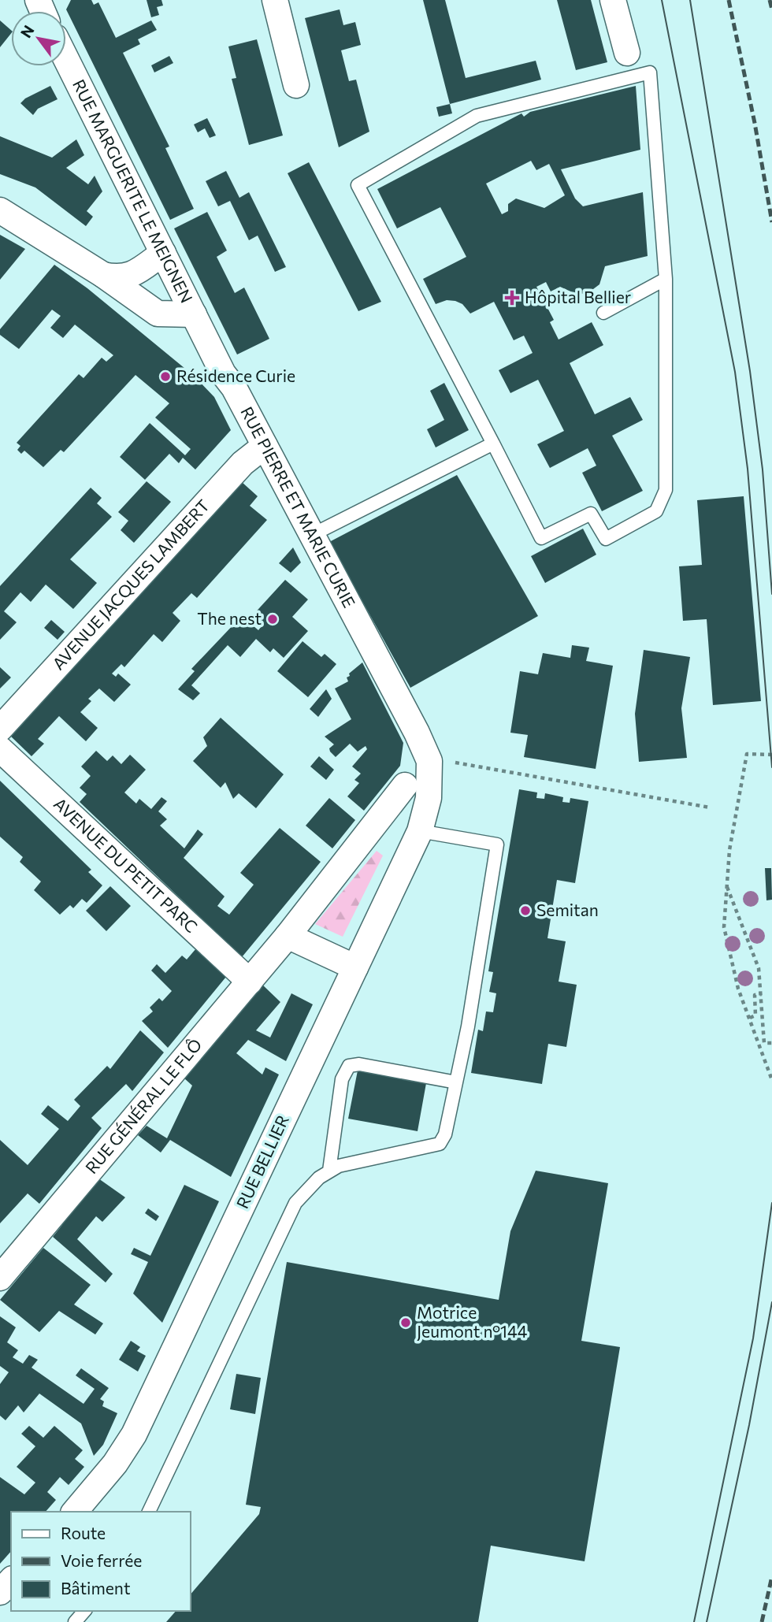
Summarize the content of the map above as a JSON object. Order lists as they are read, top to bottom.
{
  "streets": {
    "street": [
      "RUE MARGUERITE LE MEIGNEN",
      "RUE PIERRE ET MARIE CURIE",
      "AVENUE JACQUES LAMBERT",
      "AVENUE DU PETIT PARC",
      "RUE GÉNÉRAL LE FLÔ",
      "RUE BELLIER"
    ]
  },
  "crossings": [
    ["RUE MARGUERITE LE MEIGNEN", "RUE PIERRE ET MARIE CURIE"],
    ["RUE PIERRE ET MARIE CURIE", "AVENUE JACQUES LAMBERT"],
    ["RUE PIERRE ET MARIE CURIE", "RUE BELLIER"],
    ["AVENUE DU PETIT PARC", "RUE GÉNÉRAL LE FLÔ"]
  ],
  "places": {
    "health": ["Hôpital Bellier"],
    "other": [
      "Résidence Curie",
      "The nest",
      "Semitan",
      "Motrice Jeumont n°144"
    ]
  },
  "legend": ["Route", "Voie ferrée", "Bâtiment"],
  "north": "top left"
}
